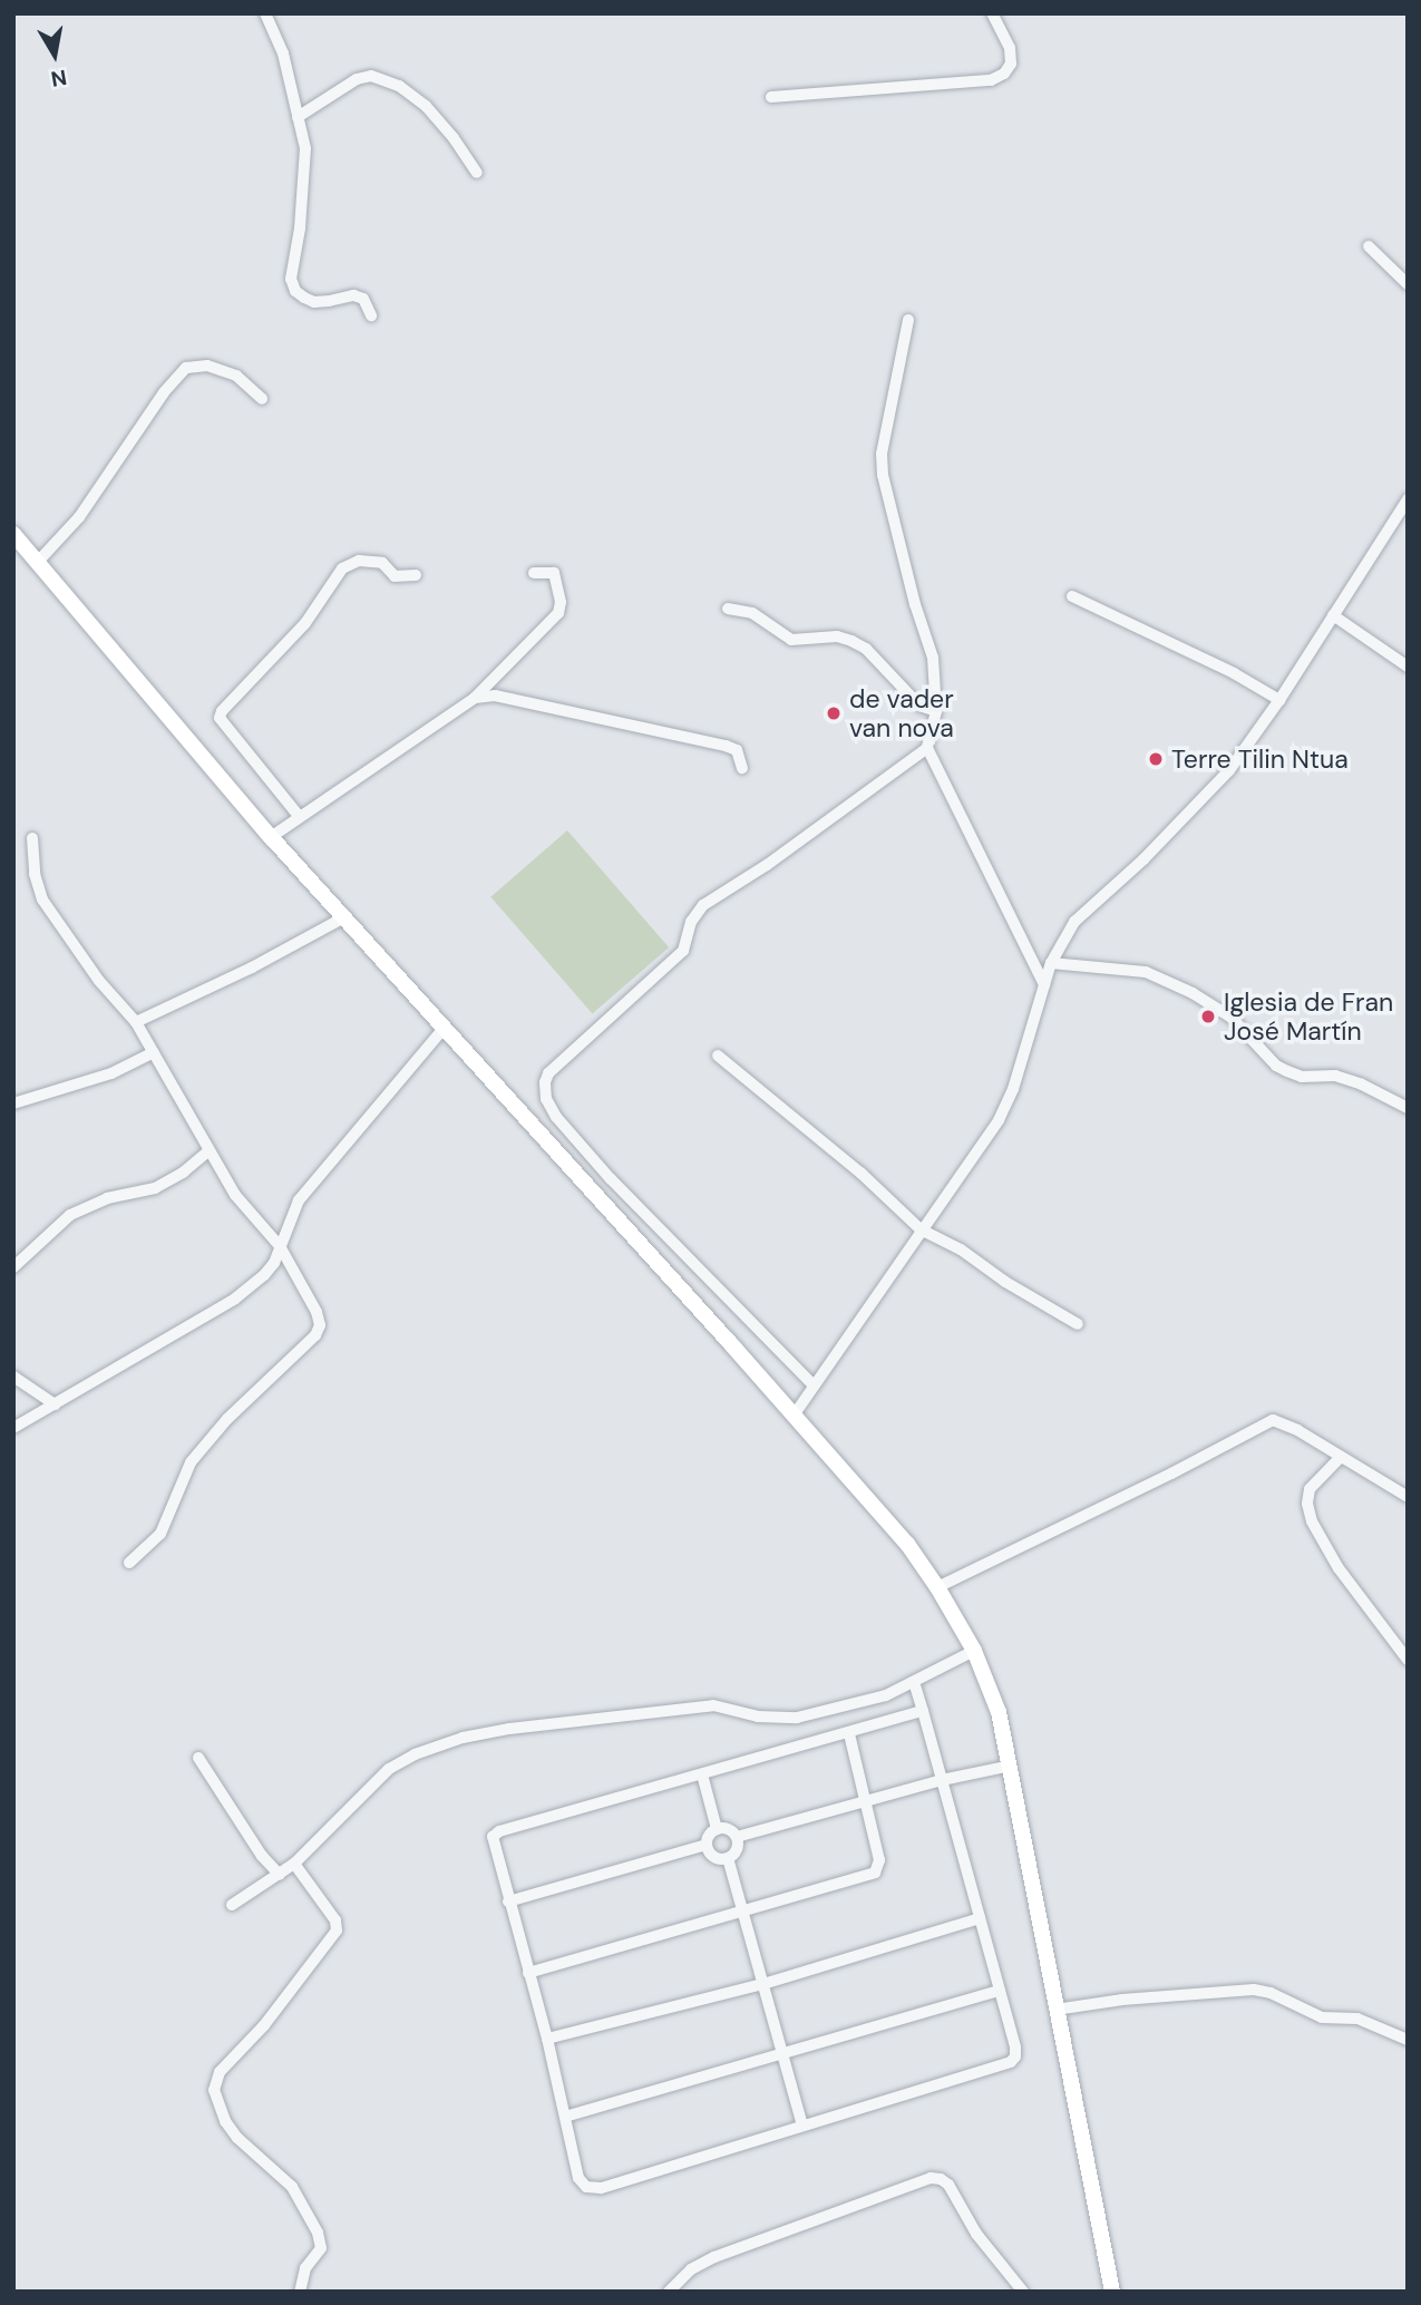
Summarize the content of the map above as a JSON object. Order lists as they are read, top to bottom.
{
  "places": ["de vader van nova", "Terre Tilin Ntua", "Iglesia de Fran José Martín"],
  "north": "bottom"
}
